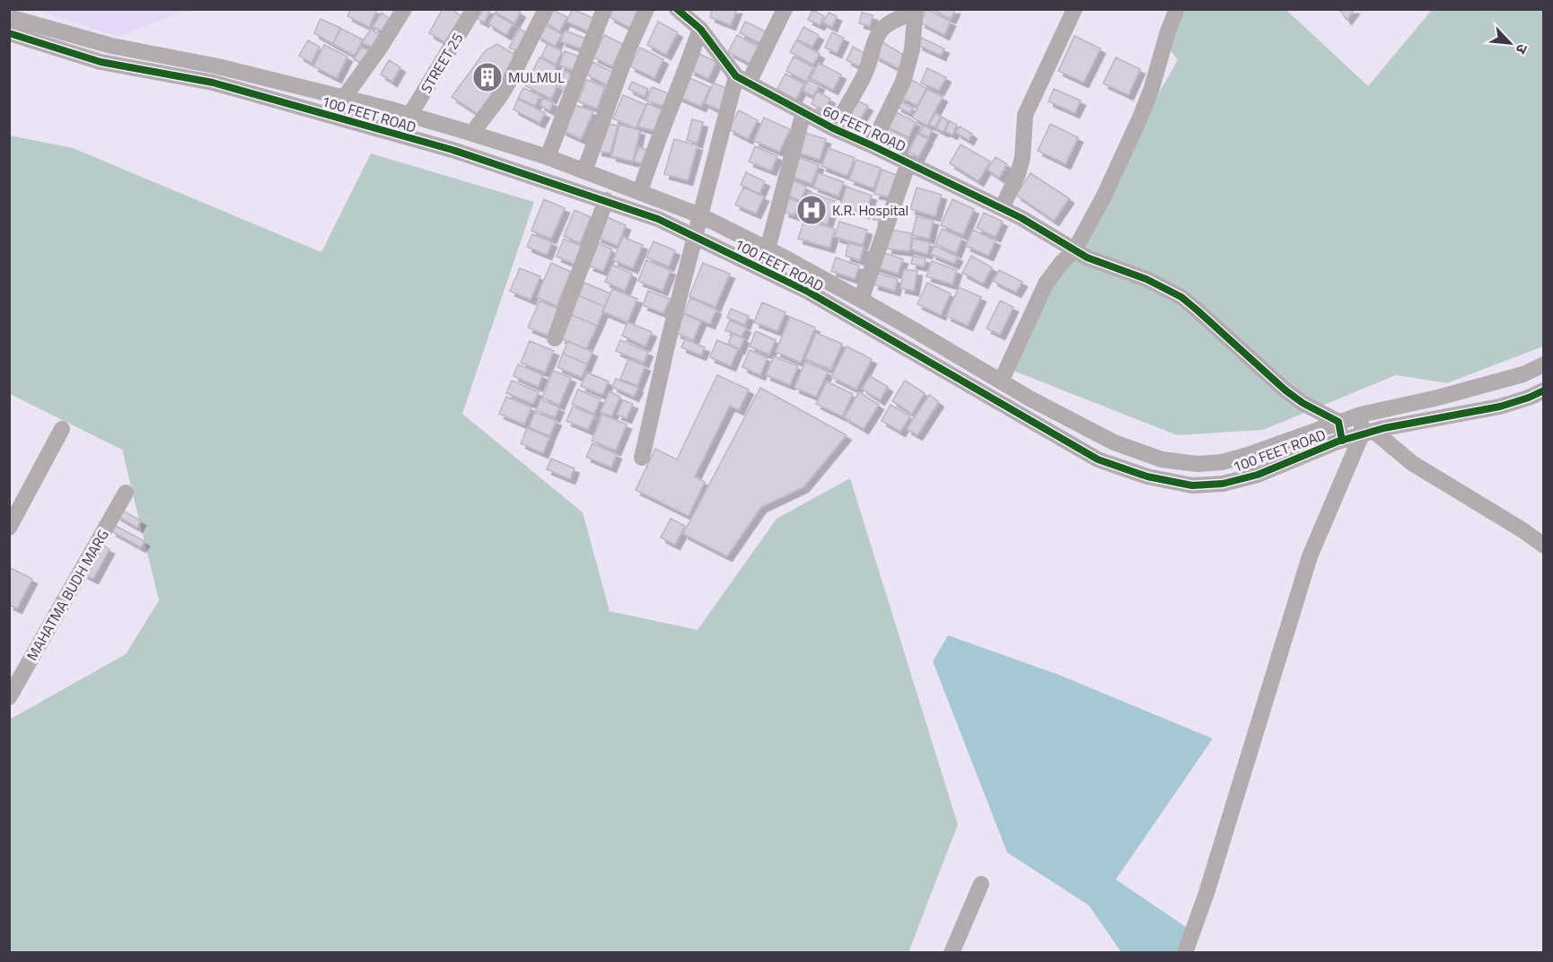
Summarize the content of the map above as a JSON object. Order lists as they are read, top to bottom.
{
  "streets": {
    "street": [
      "STREET 25",
      "100 FEET ROAD",
      "60 FEET ROAD",
      "MAHATMA BUDH MARG"
    ]
  },
  "crossings": [
    ["STREET 25", "100 FEET ROAD"],
    ["100 FEET ROAD", "60 FEET ROAD"]
  ],
  "places": {
    "building": ["MULMUL"],
    "hospital": ["K.R. Hospital"]
  },
  "north": "bottom right"
}
